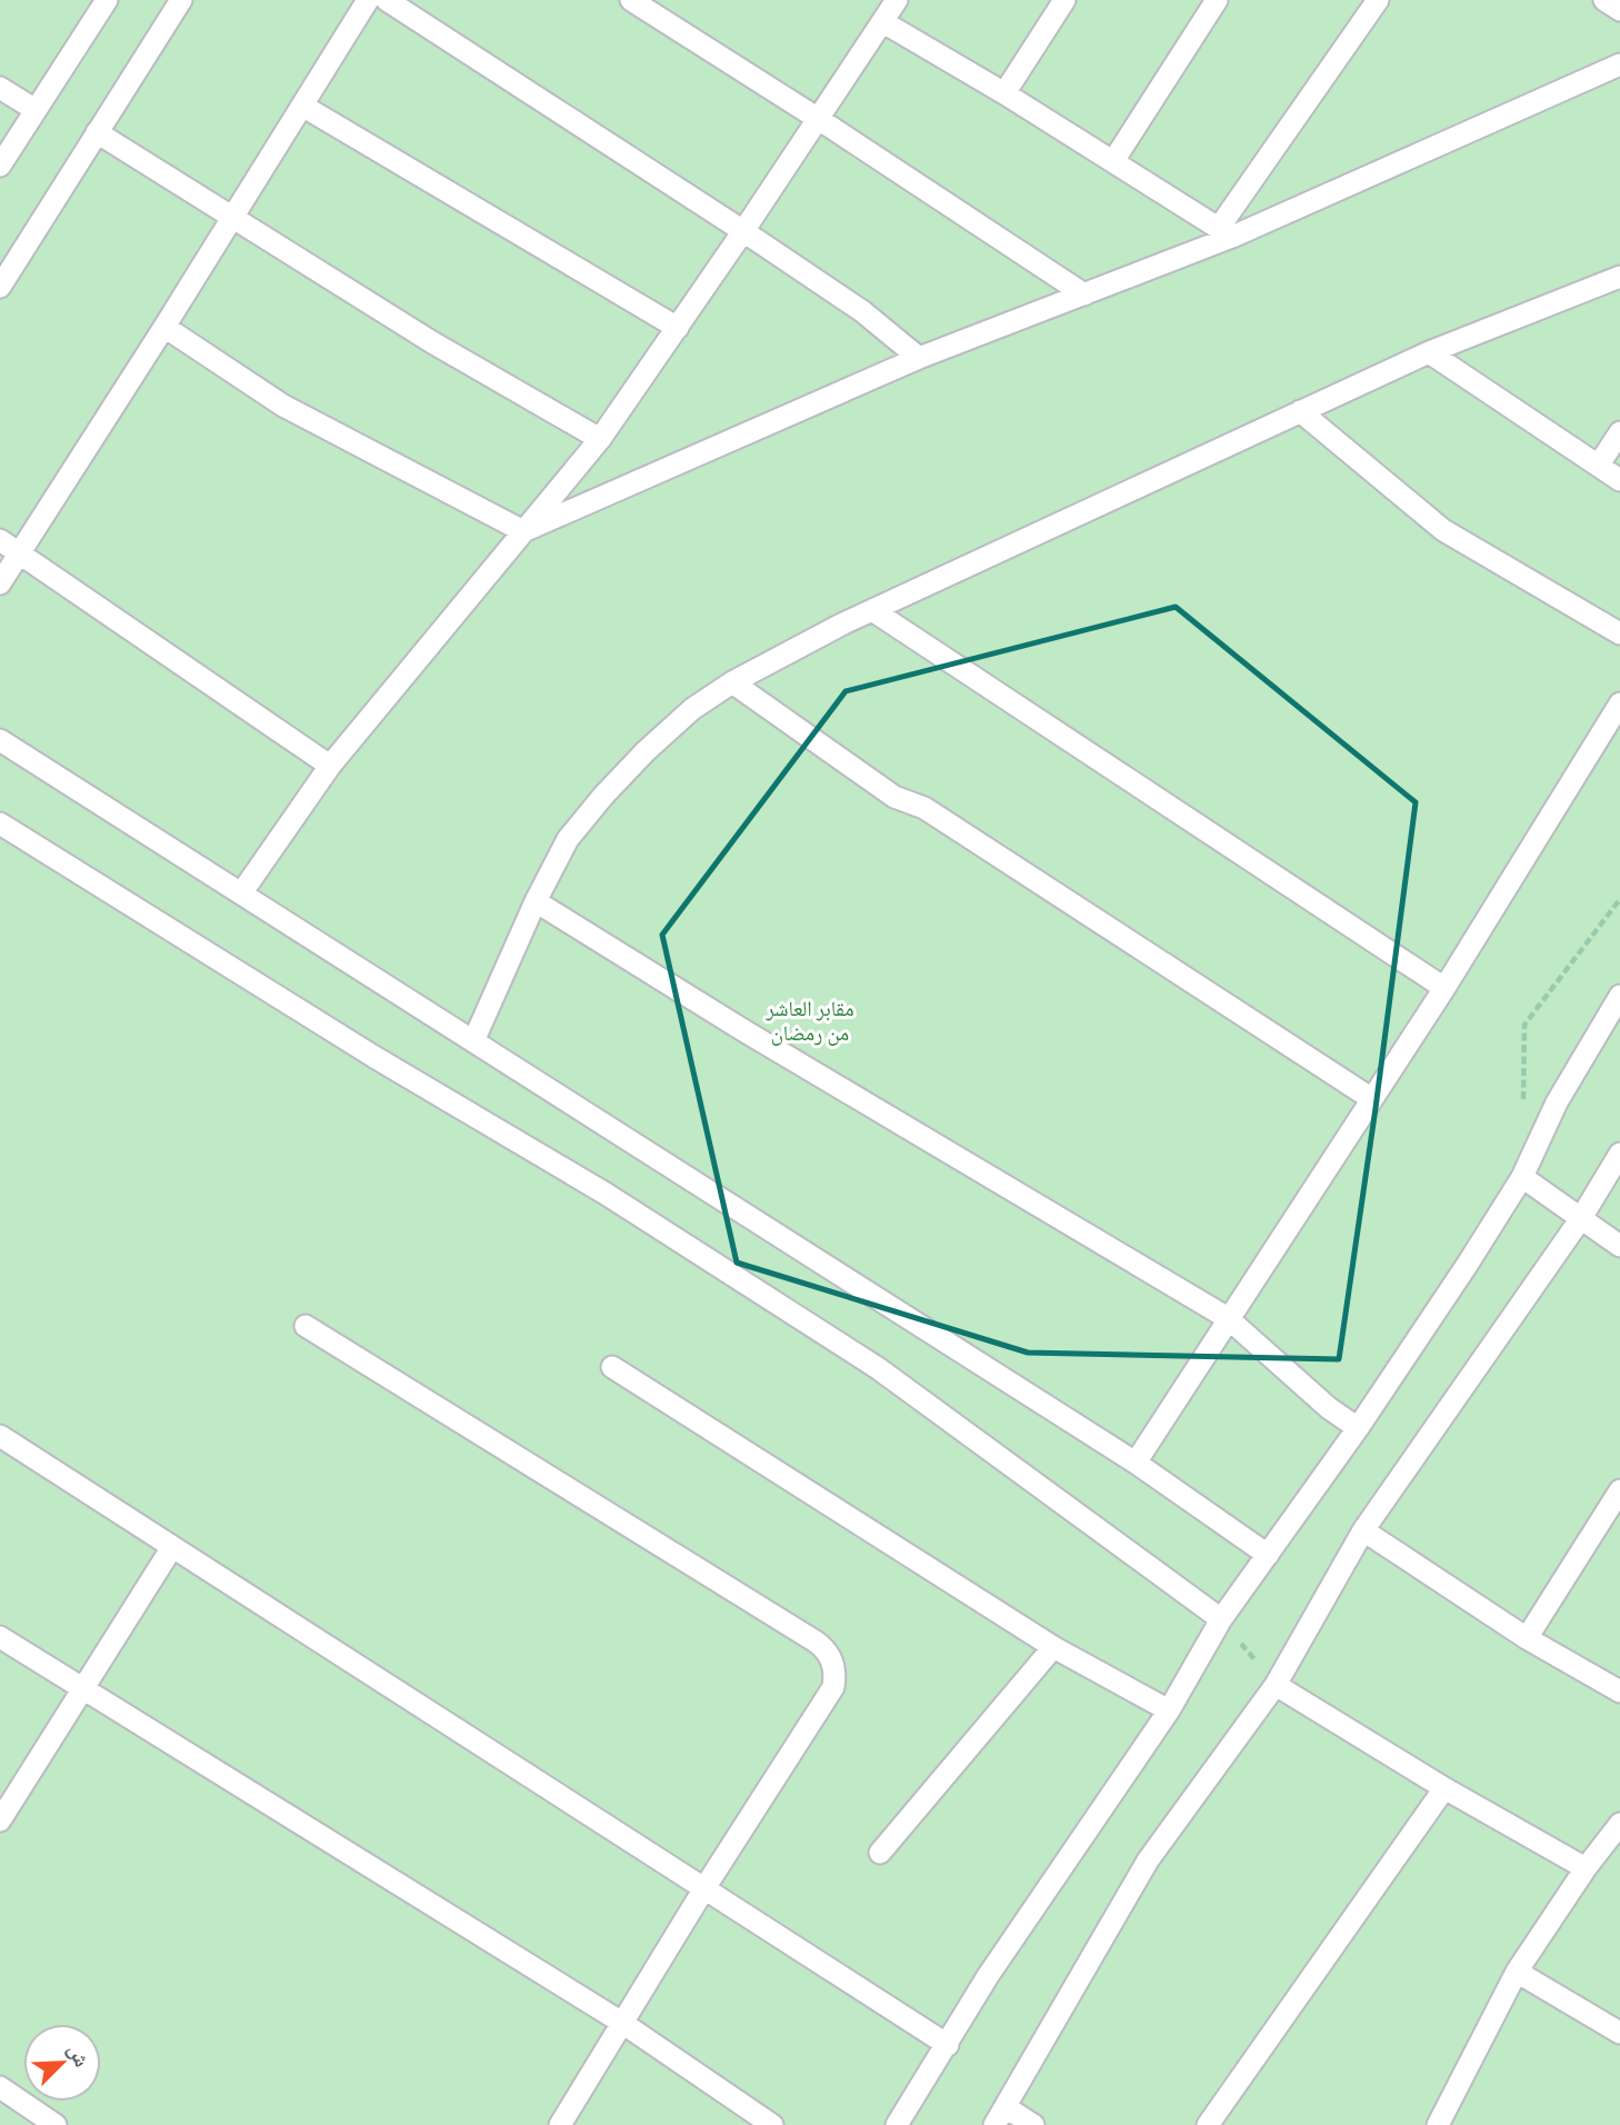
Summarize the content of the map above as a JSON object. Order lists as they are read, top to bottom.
{
  "parks": ["مقابر العاشر من رمضان"],
  "north": "top right"
}
